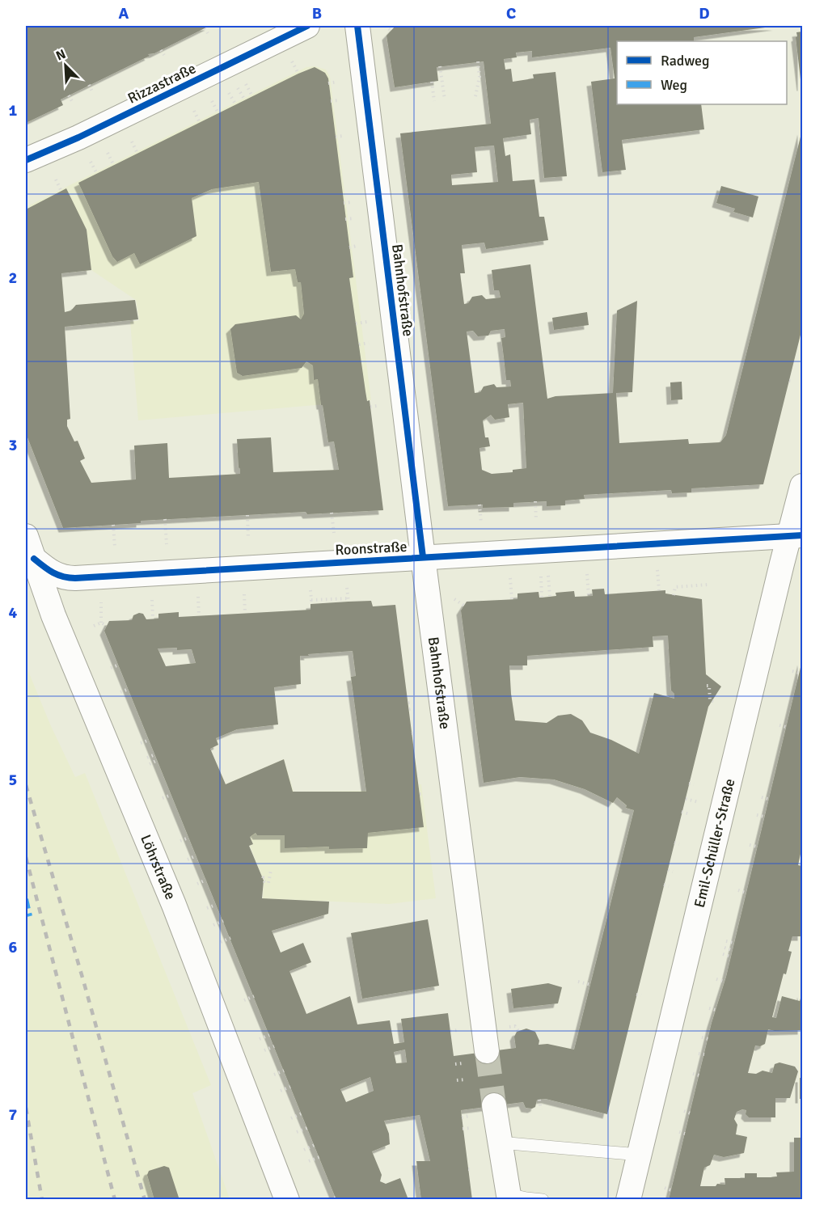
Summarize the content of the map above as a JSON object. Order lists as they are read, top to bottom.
{
  "streets": {
    "street": [
      "Rizzastraße",
      "Bahnhofstraße",
      "Roonstraße",
      "Emil-Schüller-Straße",
      "Löhrstraße"
    ]
  },
  "crossings": [
    ["Bahnhofstraße", "Roonstraße"],
    ["Roonstraße", "Emil-Schüller-Straße"],
    ["Roonstraße", "Löhrstraße"]
  ],
  "legend": ["Radweg", "Weg"],
  "north": "top left",
  "grid": {
    "columns": [
      "A",
      "B",
      "C",
      "D"
    ],
    "rows": [
      "1",
      "2",
      "3",
      "4",
      "5",
      "6",
      "7"
    ]
  }
}
